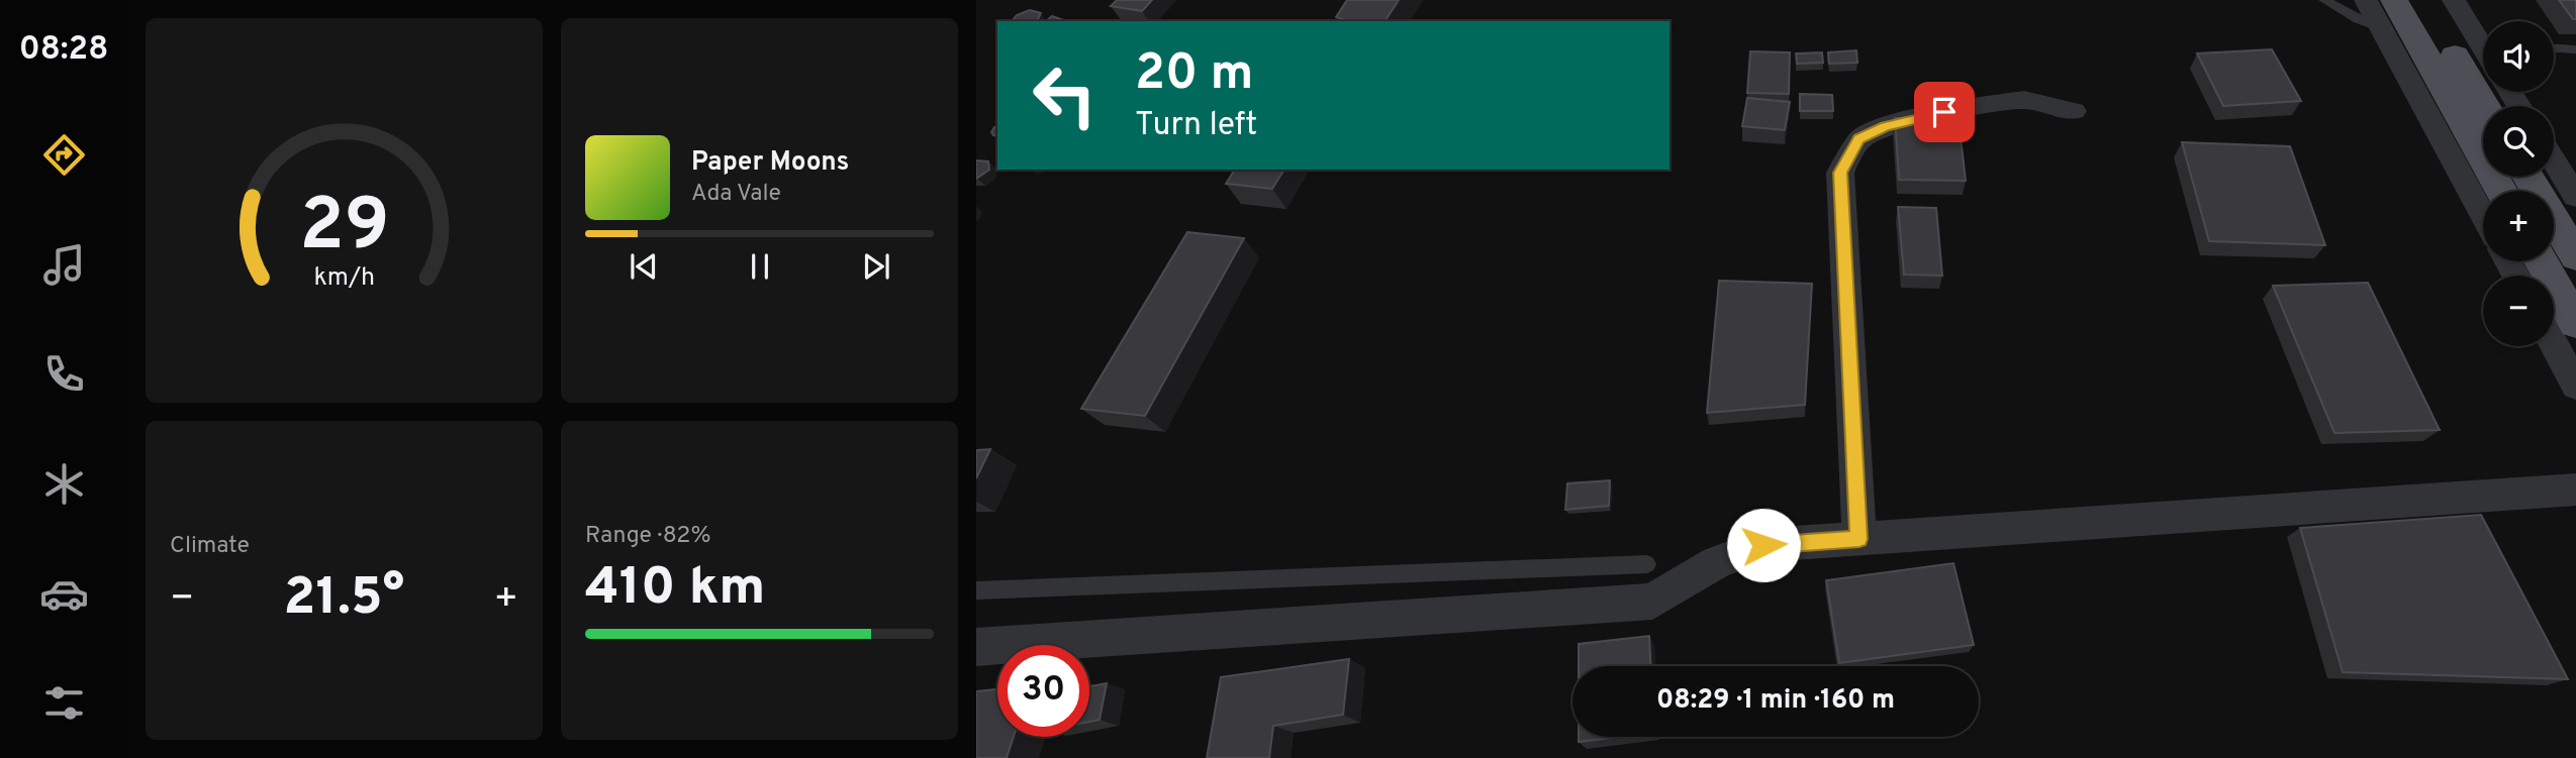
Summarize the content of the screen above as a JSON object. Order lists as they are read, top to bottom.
{
  "page": {
    "tabs": "08:28",
    "map_buttons": ["+", "−"],
    "turn": ["20 m", "Turn left"],
    "song": ["Paper Moons", "Ada Vale"],
    "tile": [
      "Climate",
      ["Range · 82%", "410 km"]
    ],
    "heat": ["−", "21.5°", "+"],
    "limit": "30",
    "trip": "08:29 · 1 min · 160 m",
    "gauge": ["29", "km/h"]
  }
}
